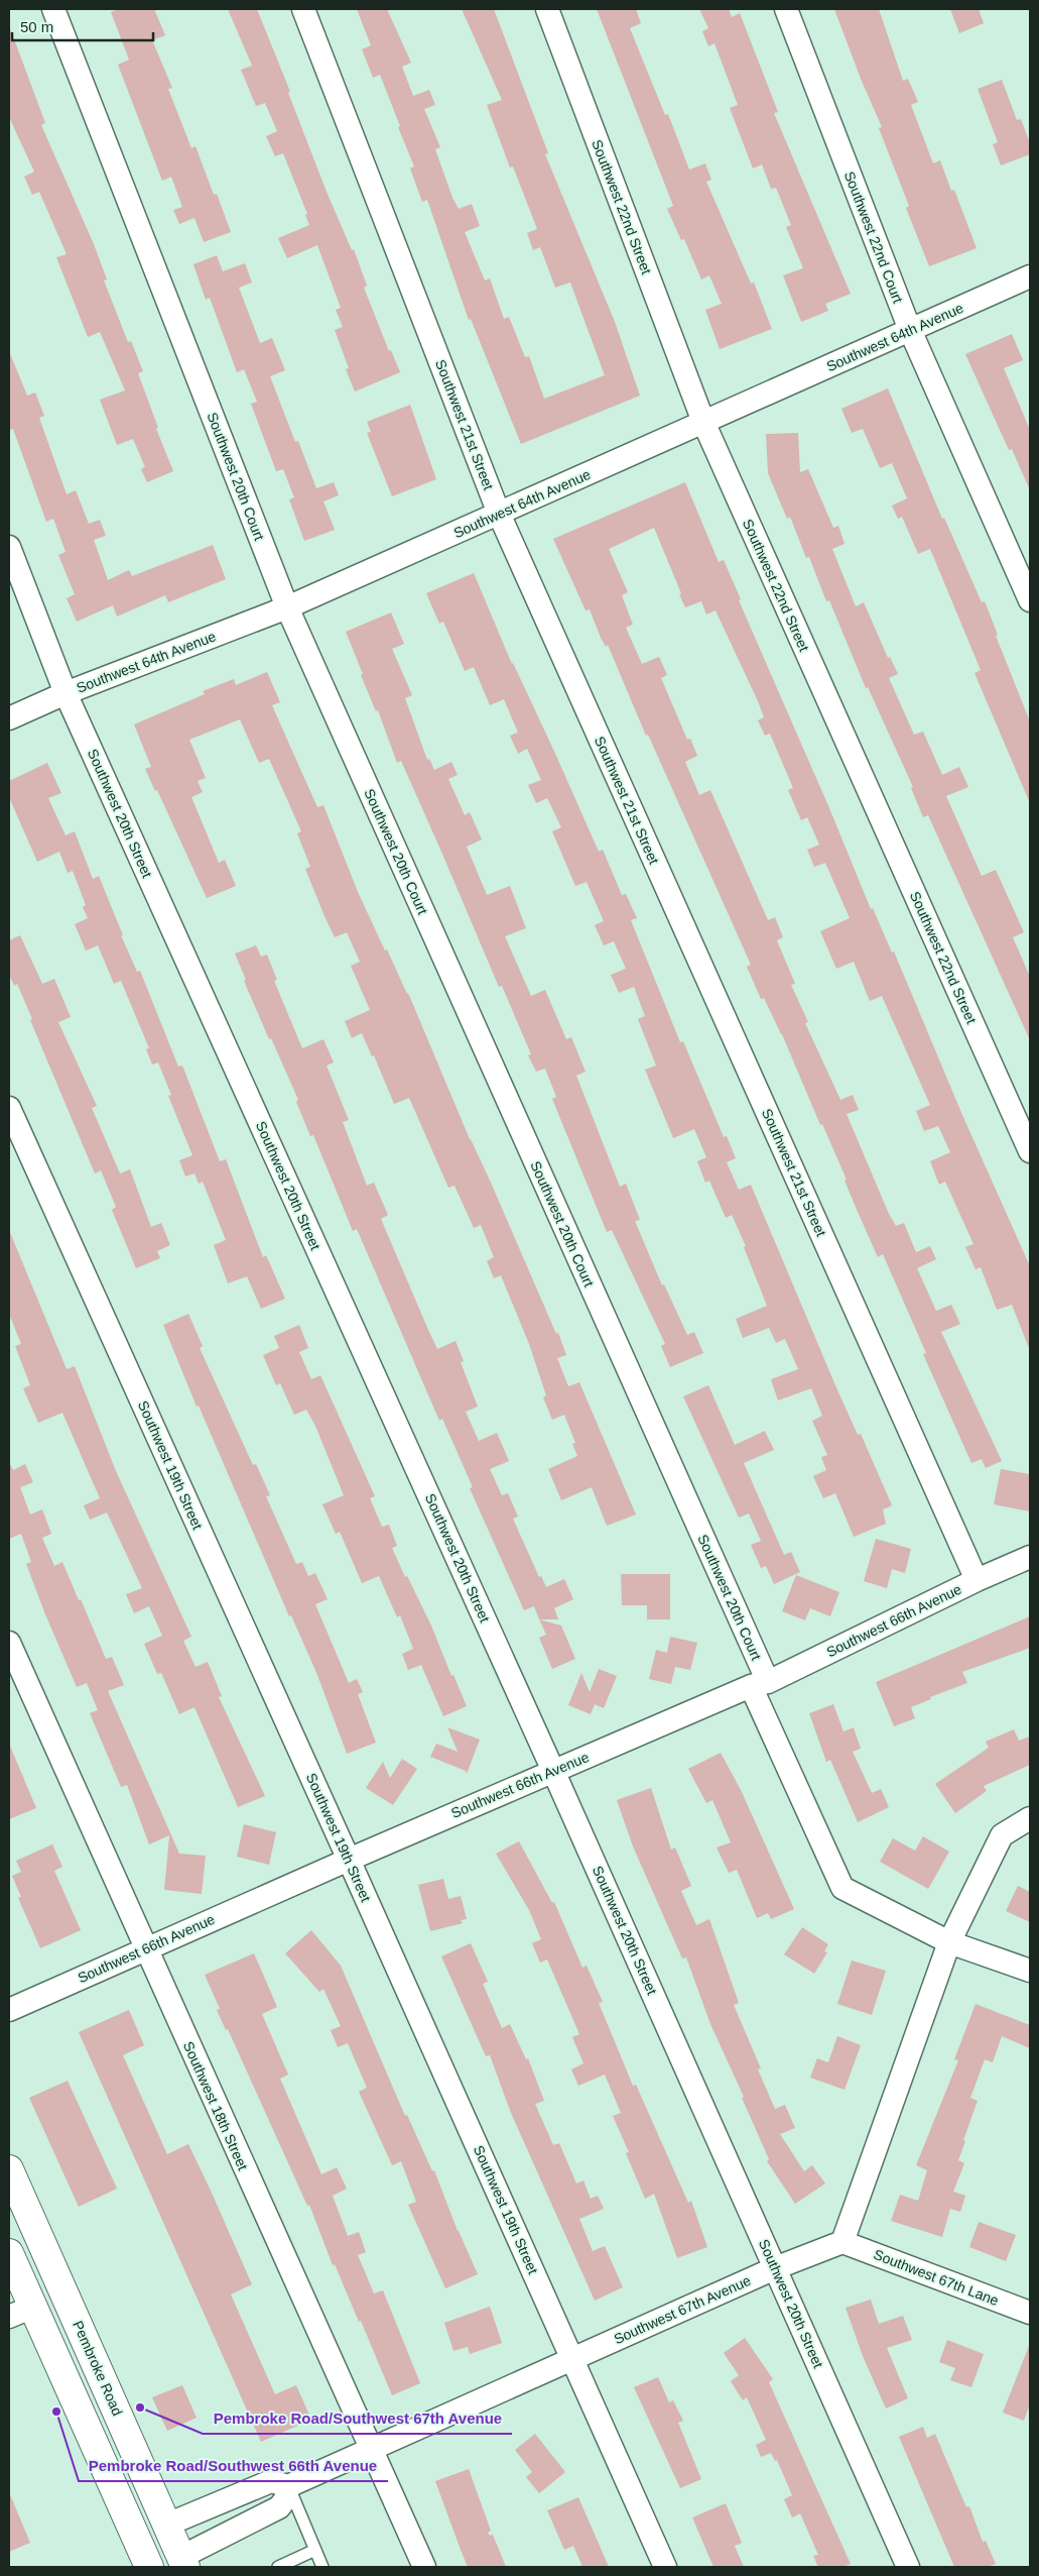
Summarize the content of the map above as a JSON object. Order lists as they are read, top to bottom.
{
  "streets": {
    "main road": ["Pembroke Road"],
    "street": [
      "Southwest 22nd Street",
      "Southwest 22nd Court",
      "Southwest 64th Avenue",
      "Southwest 21st Street",
      "Southwest 20th Court",
      "Southwest 20th Street",
      "Southwest 19th Street",
      "Southwest 66th Avenue",
      "Southwest 18th Street",
      "Southwest 67th Lane",
      "Southwest 67th Avenue"
    ]
  },
  "crossings": [
    ["Southwest 22nd Street", "Southwest 64th Avenue"],
    ["Southwest 22nd Court", "Southwest 64th Avenue"],
    ["Southwest 64th Avenue", "Southwest 21st Street"],
    ["Southwest 64th Avenue", "Southwest 20th Court"],
    ["Southwest 64th Avenue", "Southwest 20th Street"],
    ["Southwest 21st Street", "Southwest 66th Avenue"],
    ["Southwest 20th Court", "Southwest 66th Avenue"],
    ["Southwest 20th Street", "Southwest 66th Avenue"],
    ["Southwest 20th Street", "Southwest 67th Avenue"],
    ["Southwest 19th Street", "Southwest 66th Avenue"],
    ["Southwest 19th Street", "Southwest 67th Avenue"],
    ["Southwest 66th Avenue", "Southwest 18th Street"],
    ["Southwest 18th Street", "Southwest 67th Avenue"],
    ["Southwest 67th Lane", "Southwest 67th Avenue"],
    ["Southwest 67th Avenue", "Pembroke Road"]
  ],
  "places": ["Pembroke Road/Southwest 67th Avenue", "Pembroke Road/Southwest 66th Avenue"],
  "scale_bar": "50 m"
}
